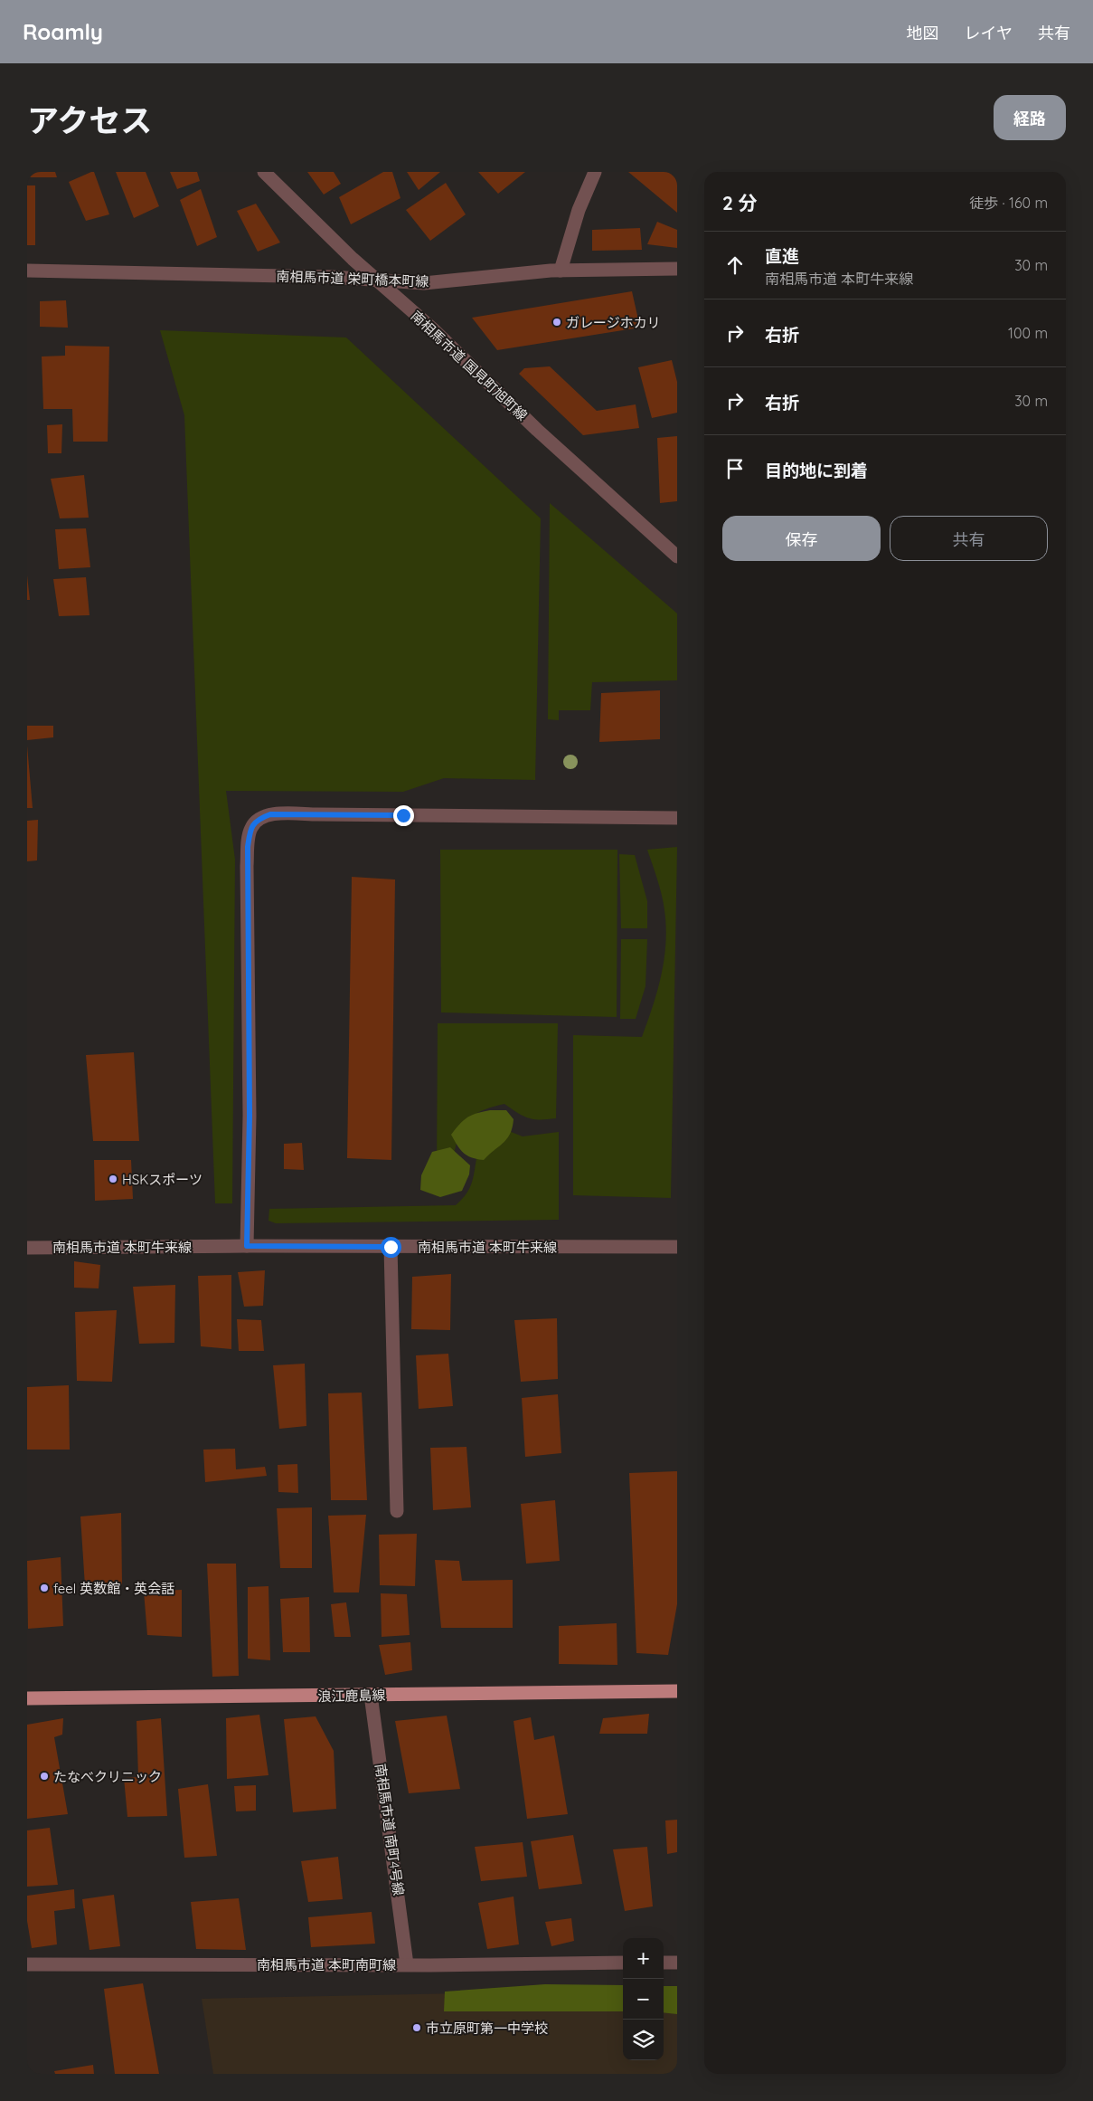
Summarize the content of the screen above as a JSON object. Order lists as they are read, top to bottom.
{
  "streets": {
    "main road": ["浪江鹿島線"],
    "street": [
      "南相馬市道 栄町橋本町線",
      "南相馬市道 国見町旭町線",
      "南相馬市道 本町牛来線",
      "南相馬市道 南町4号線",
      "南相馬市道 本町南町線"
    ]
  },
  "crossings": [
    ["南相馬市道 栄町橋本町線", "南相馬市道 国見町旭町線"],
    ["浪江鹿島線", "南相馬市道 南町4号線"],
    ["南相馬市道 南町4号線", "南相馬市道 本町南町線"]
  ],
  "places": [
    "ガレージホカリ",
    "HSKスポーツ",
    "feel 英数館・英会話",
    "たなべクリニック",
    "市立原町第一中学校"
  ],
  "page": {
    "header": "Roamly",
    "nav": ["地図", "レイヤ", "共有"],
    "title": "アクセス",
    "buttons": [
      "経路",
      ["保存", "共有"]
    ],
    "heading": ["2 分", "徒歩 · 160 m"],
    "list": [
      ["直進", "南相馬市道 本町牛来線", "30 m"],
      ["右折", "100 m"],
      ["右折", "30 m"],
      "目的地に到着"
    ],
    "map_buttons": ["+", "−"]
  }
}
